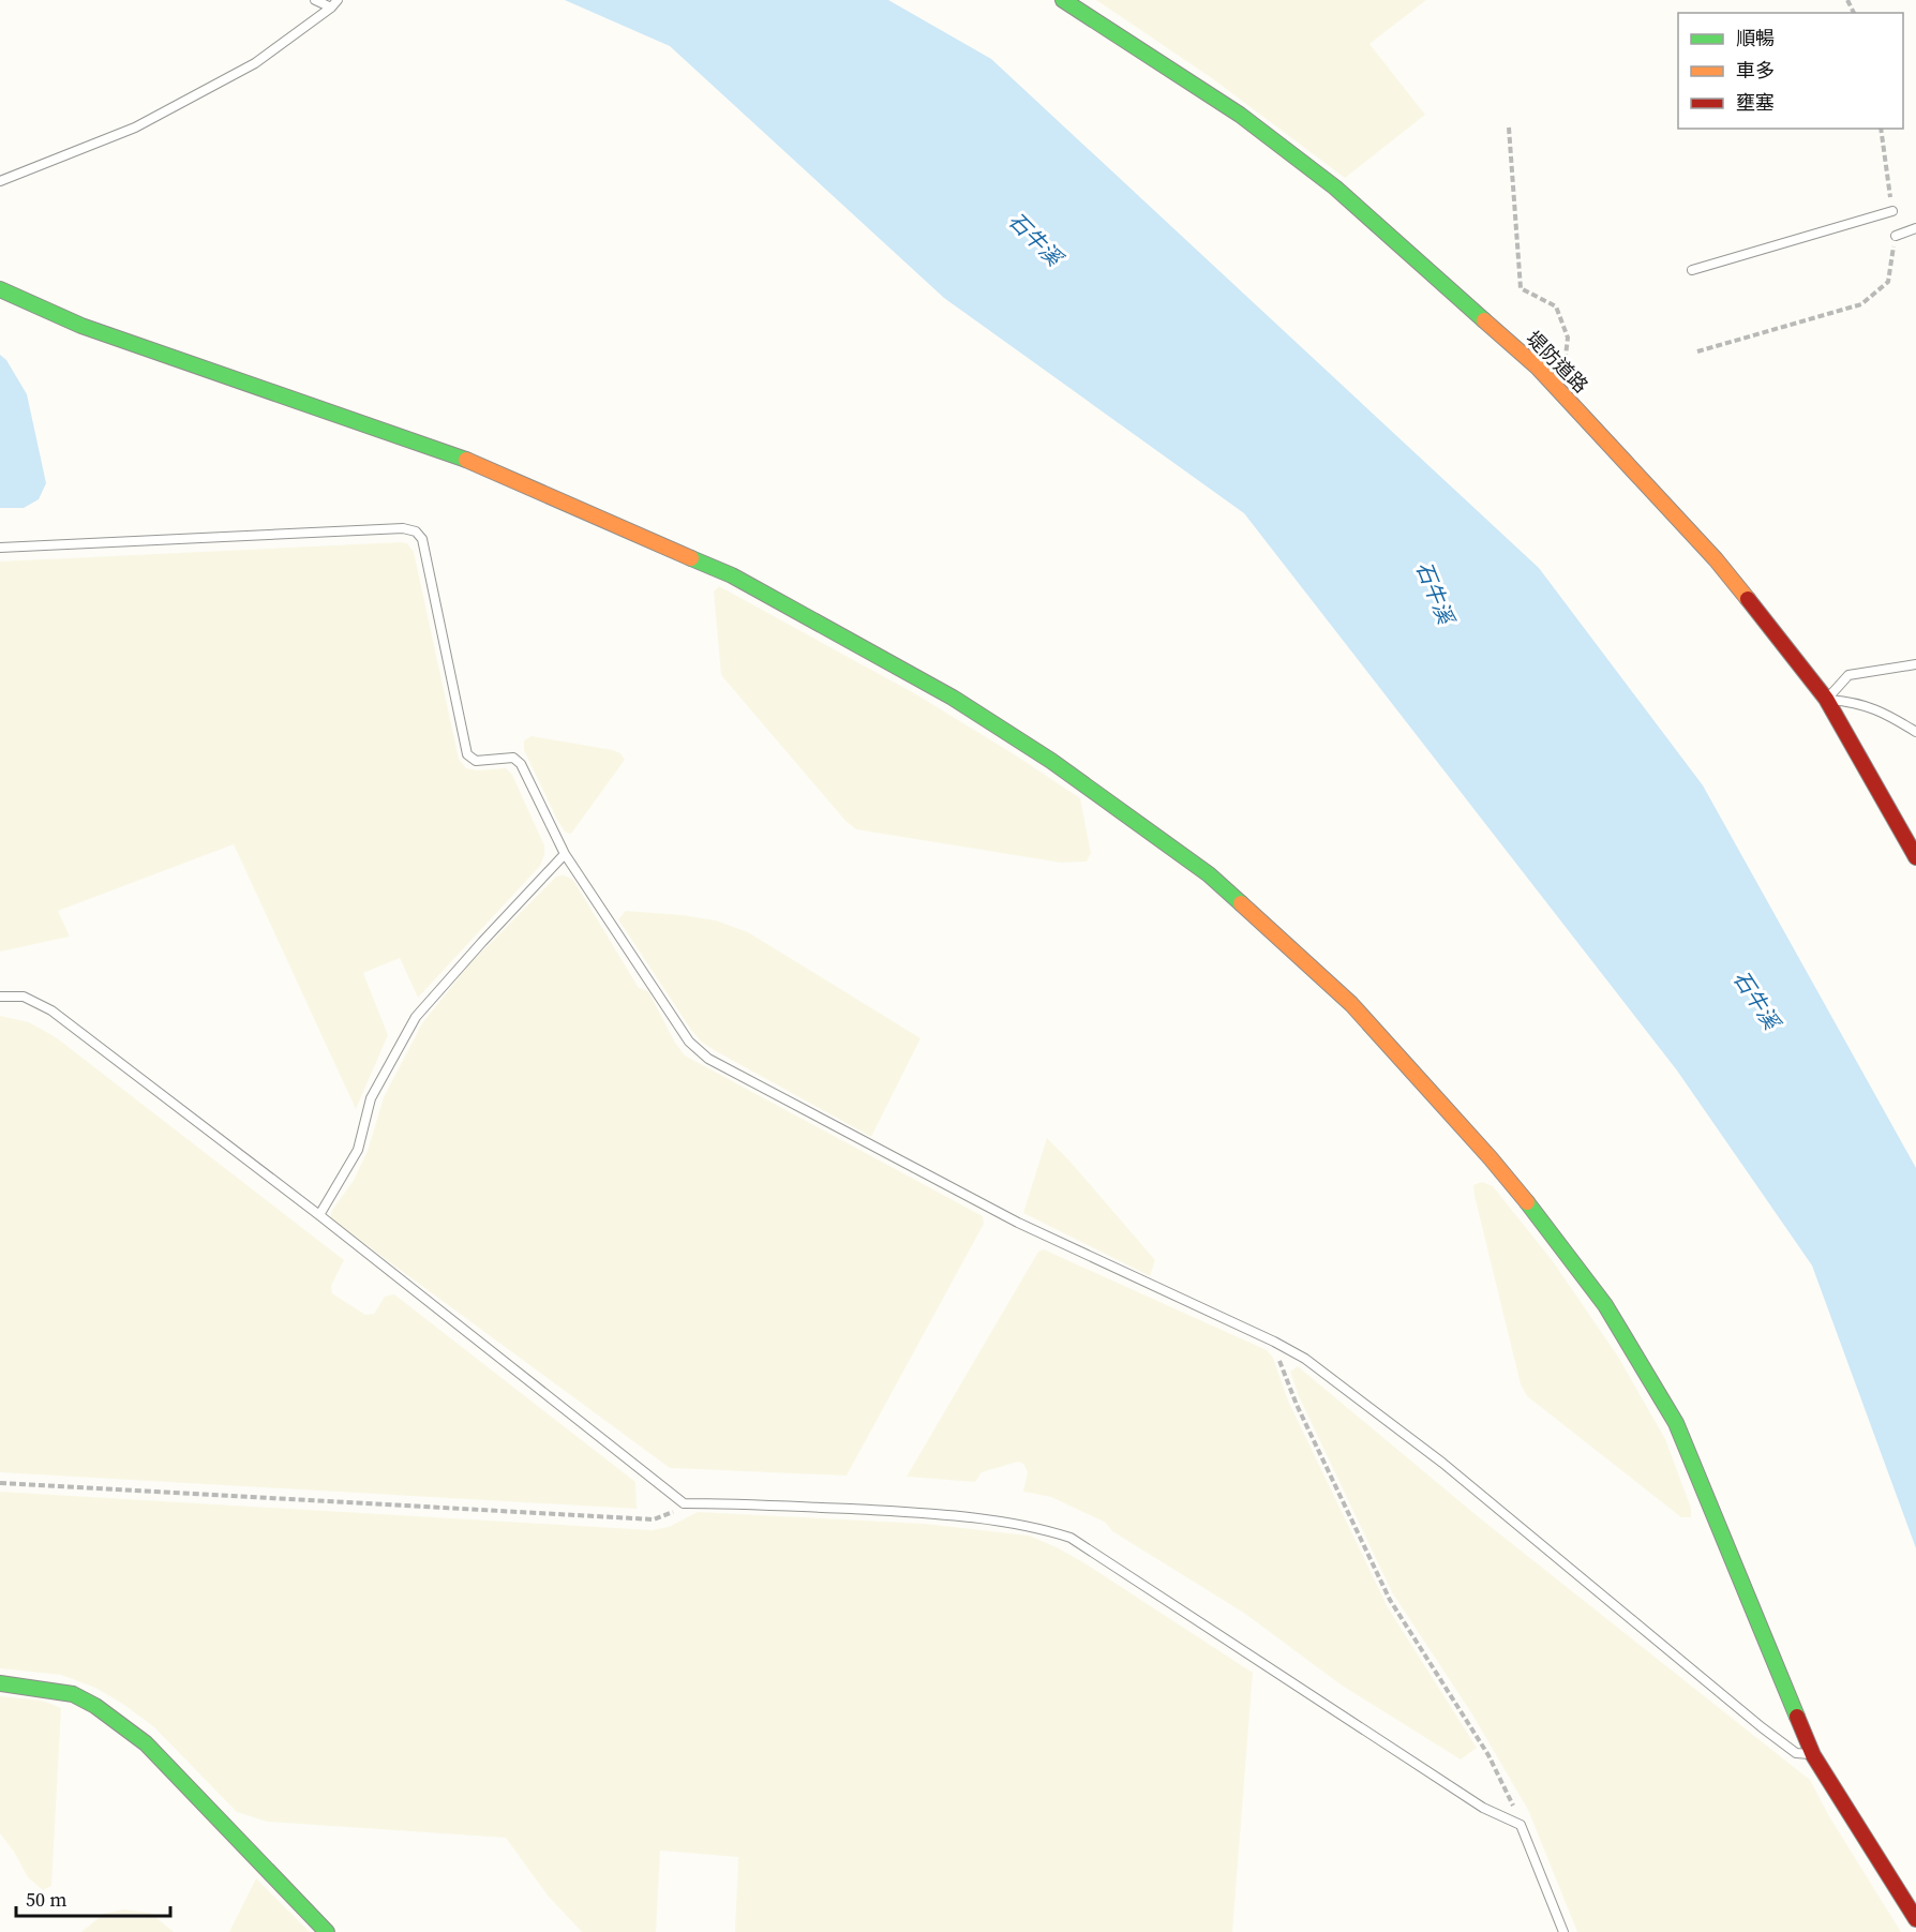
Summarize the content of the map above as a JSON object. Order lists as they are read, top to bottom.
{
  "streets": {
    "street": ["堤防道路"]
  },
  "water": ["石牛溪"],
  "legend": ["順暢", "車多", "壅塞"],
  "scale_bar": "50 m"
}
